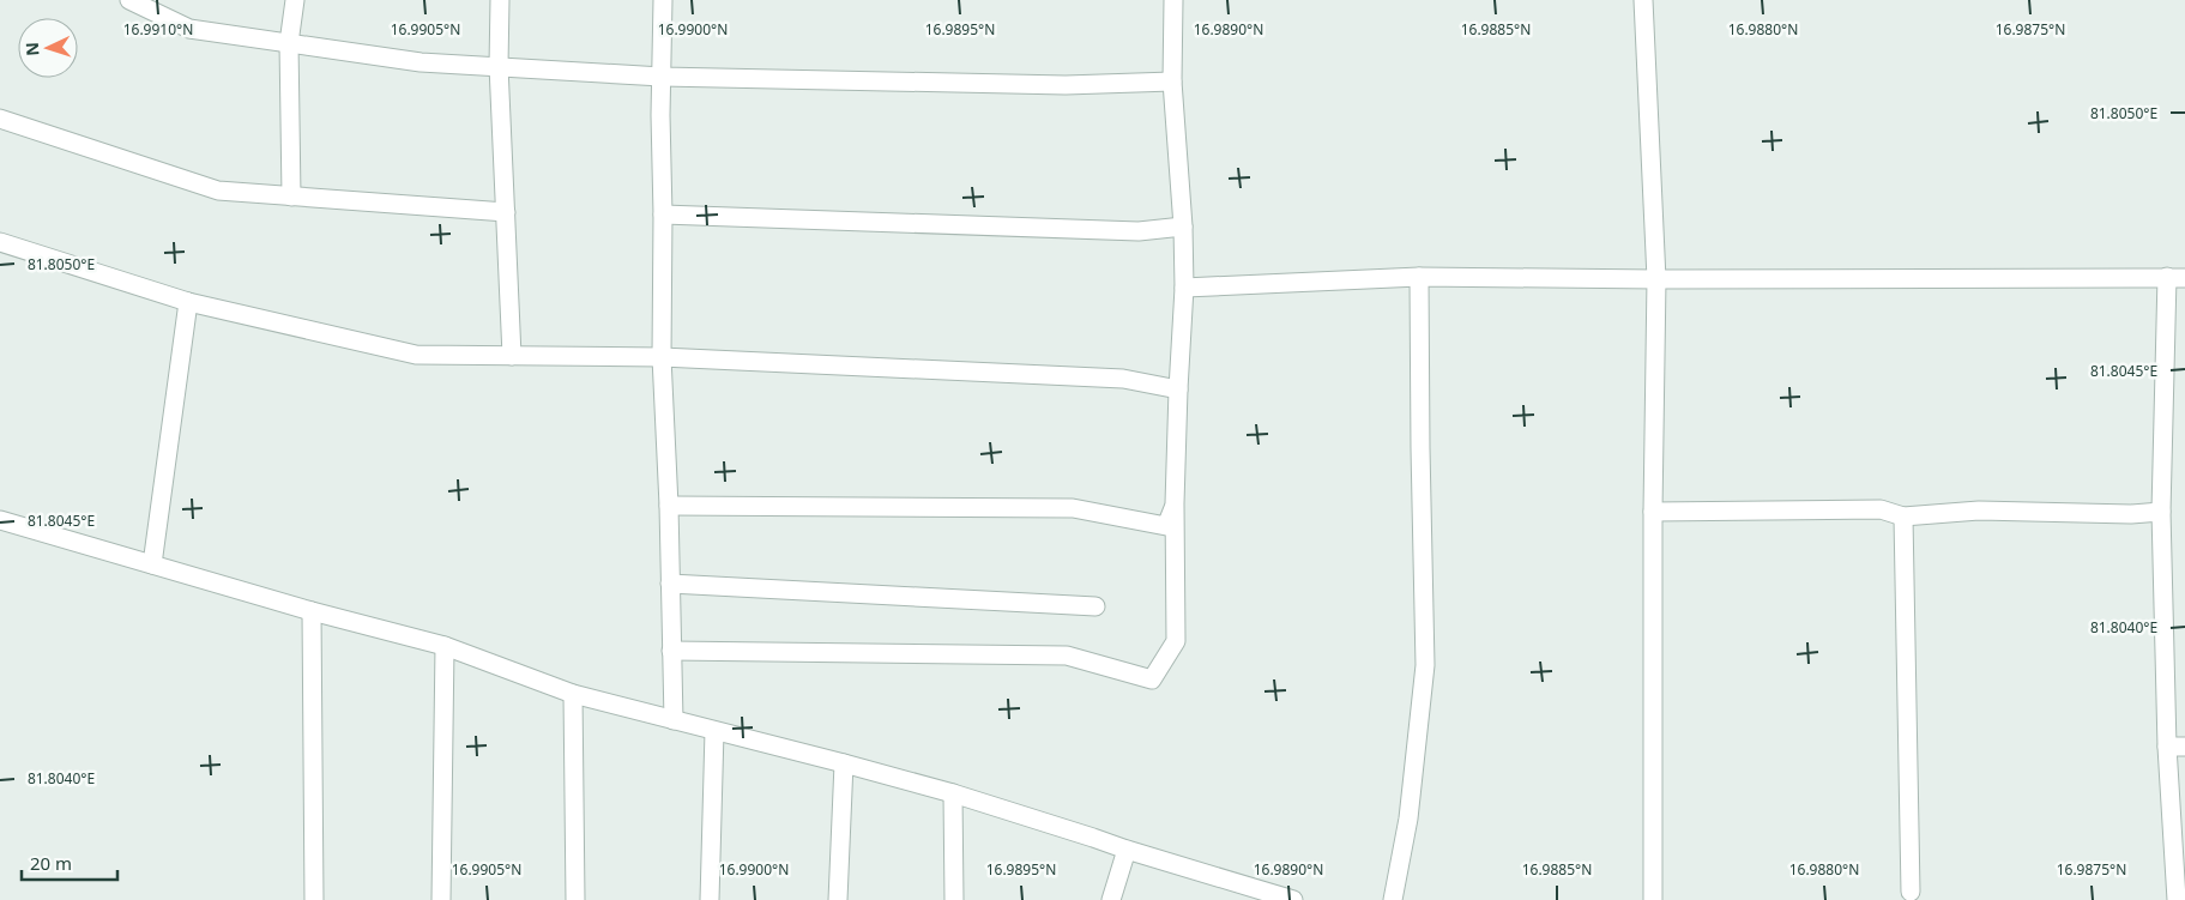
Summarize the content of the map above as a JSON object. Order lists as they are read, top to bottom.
{
  "scale_bar": "20 m",
  "north": "left",
  "coordinates": [
    "16.9910°N",
    "16.9905°N",
    "16.9900°N",
    "16.9895°N",
    "16.9890°N",
    "16.9885°N",
    "16.9880°N",
    "16.9875°N",
    "81.8050°E",
    "81.8045°E",
    "81.8040°E"
  ]
}
